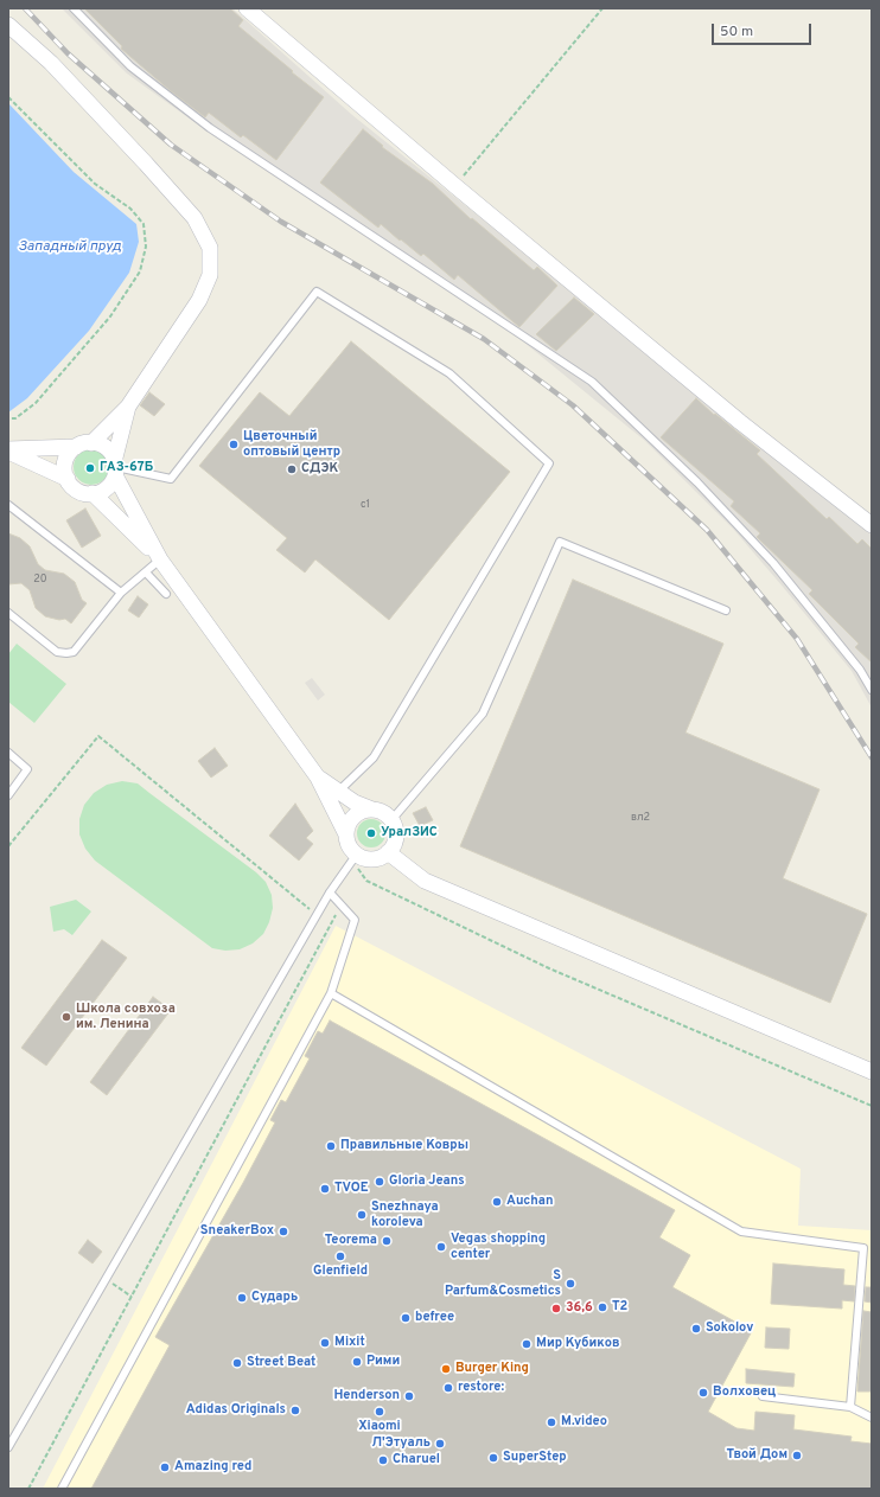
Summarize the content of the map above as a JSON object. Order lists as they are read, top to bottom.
{
  "water": ["Западный пруд"],
  "places": [
    "Цветочный оптовый центр",
    "ГАЗ-67Б",
    "СДЭК",
    "УралЗИС",
    "Школа совхоза им. Ленина",
    "Правильные Ковры",
    "Gloria Jeans",
    "TVOE",
    "Auchan",
    "Snezhnaya koroleva",
    "SneakerBox",
    "Teorema",
    "Vegas shopping center",
    "Glenfield",
    "S Parfum&Cosmetics",
    "Сударь",
    "T2",
    "36,6",
    "befree",
    "Sokolov",
    "Mixit",
    "Мир Кубиков",
    "Рими",
    "Street Beat",
    "Burger King",
    "restore:",
    "Волховец",
    "Henderson",
    "Adidas Originals",
    "Xiaomi",
    "M.video",
    "Л'Этуаль",
    "Твой Дом",
    "SuperStep",
    "Charuel",
    "Amazing red"
  ],
  "house_numbers": ["с1", "20", "вл2"],
  "scale_bar": "50 m"
}
